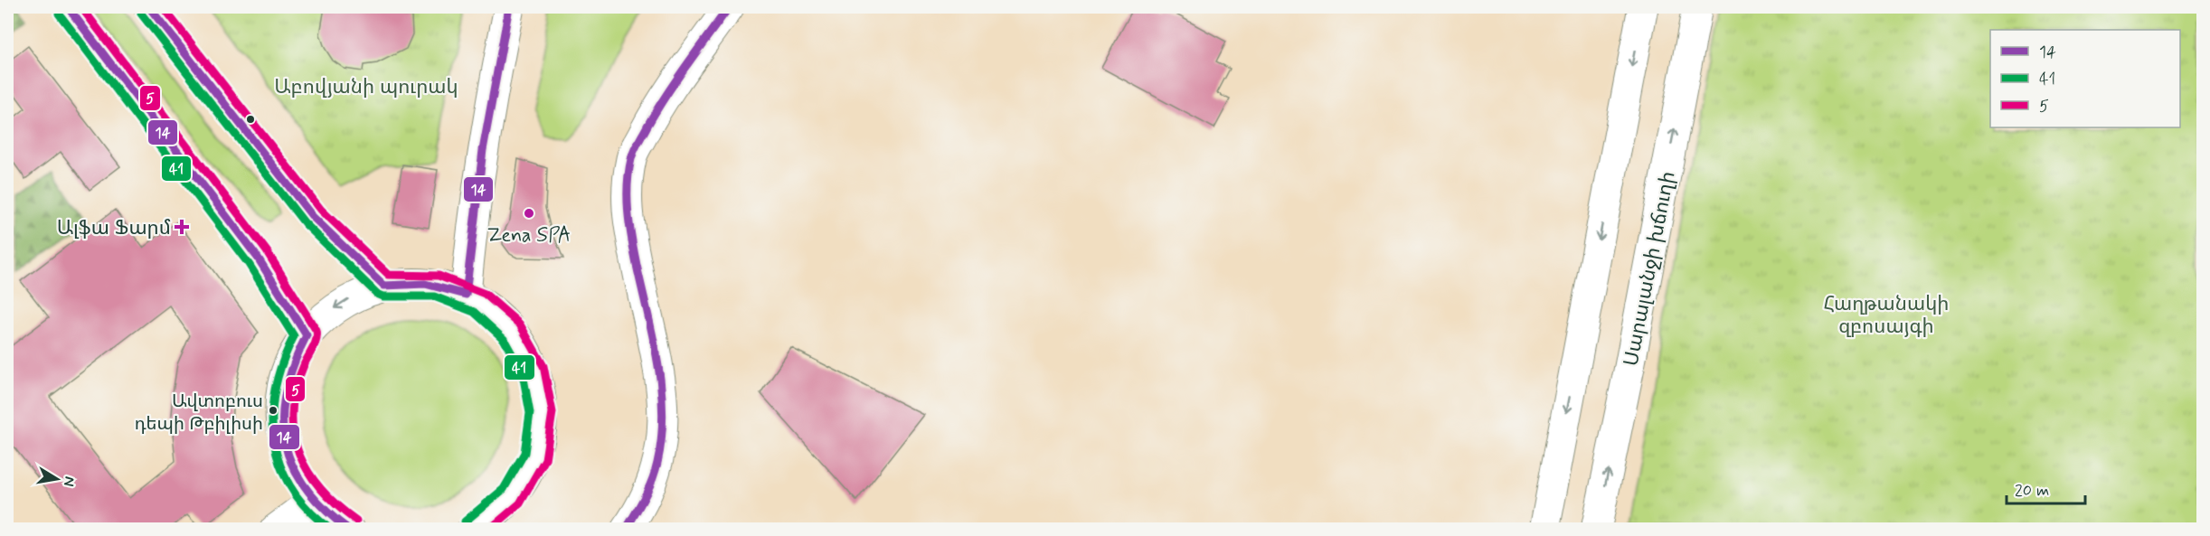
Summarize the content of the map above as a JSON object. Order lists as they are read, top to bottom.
{
  "streets": {
    "main road": ["Սարալանջի խճուղի"]
  },
  "parks": ["Աբովյանի պուրակ", "Հաղթանակի զբոսայգի"],
  "places": {
    "other": ["Zena SPA", "Ավտոբուս դեպի Թբիլիսի"],
    "health": ["Ալֆա Ֆարմ"]
  },
  "lines": ["transit line 14", "transit line 5", "transit line 41"],
  "legend": ["14", "41", "5"],
  "scale_bar": "20 m",
  "north": "right"
}
